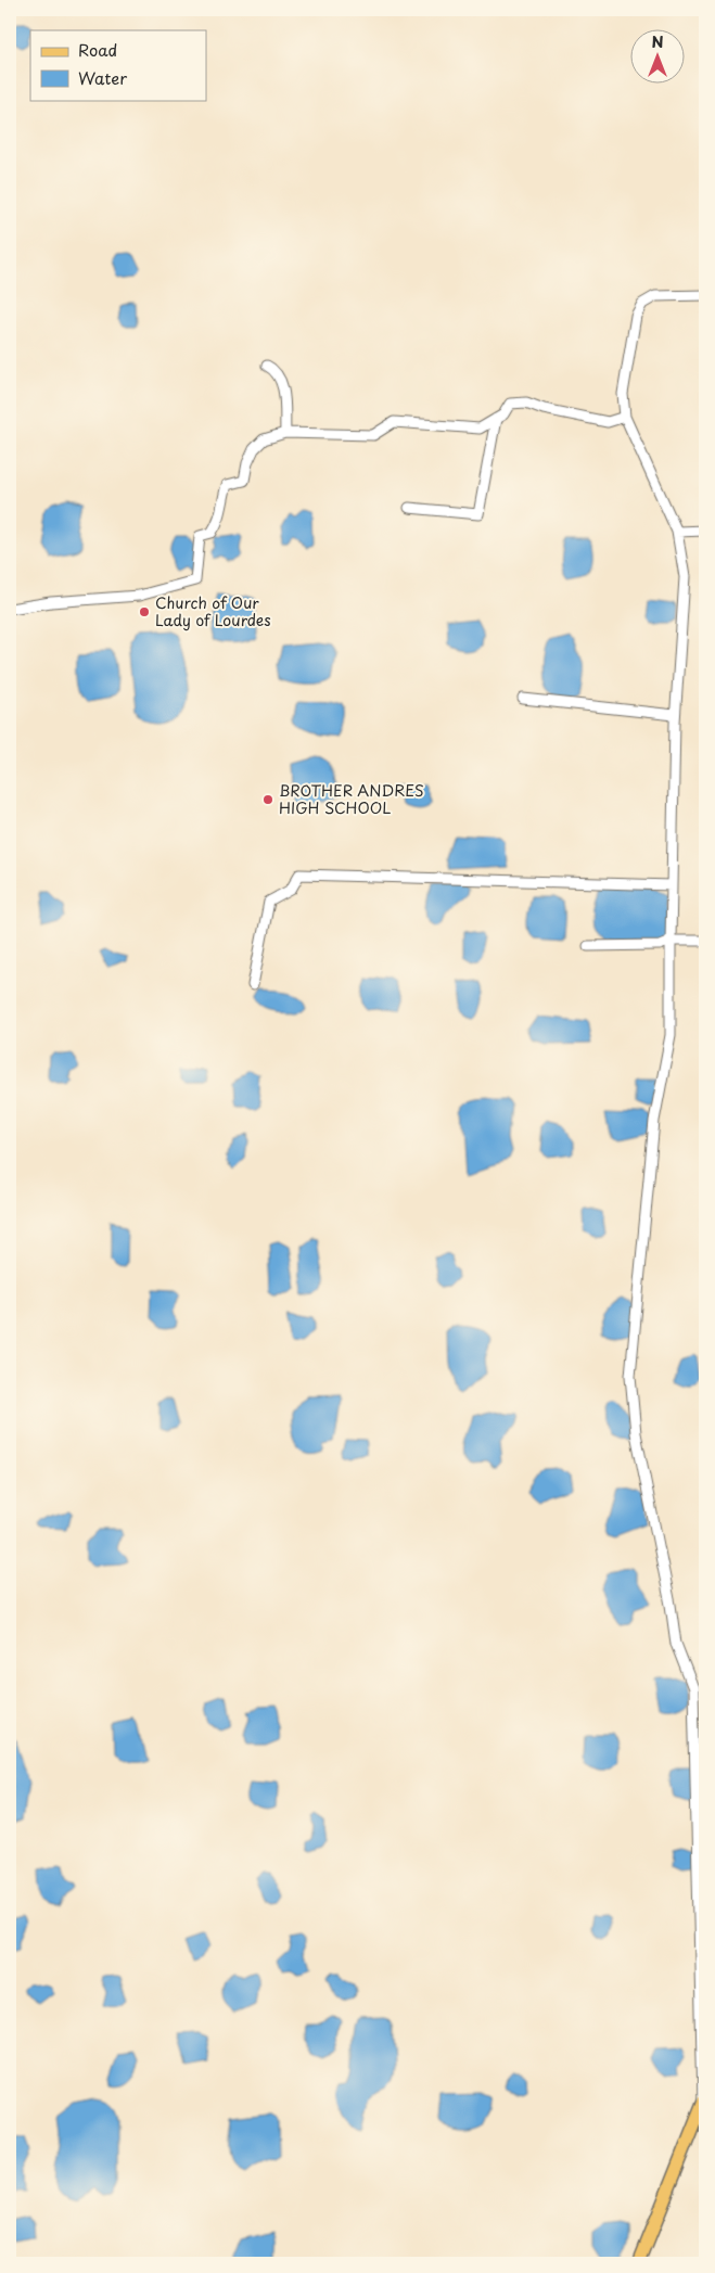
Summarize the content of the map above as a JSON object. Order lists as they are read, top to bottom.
{
  "places": ["Church of Our Lady of Lourdes", "BROTHER ANDRES HIGH SCHOOL"],
  "legend": ["Road", "Water"],
  "north": "top"
}
